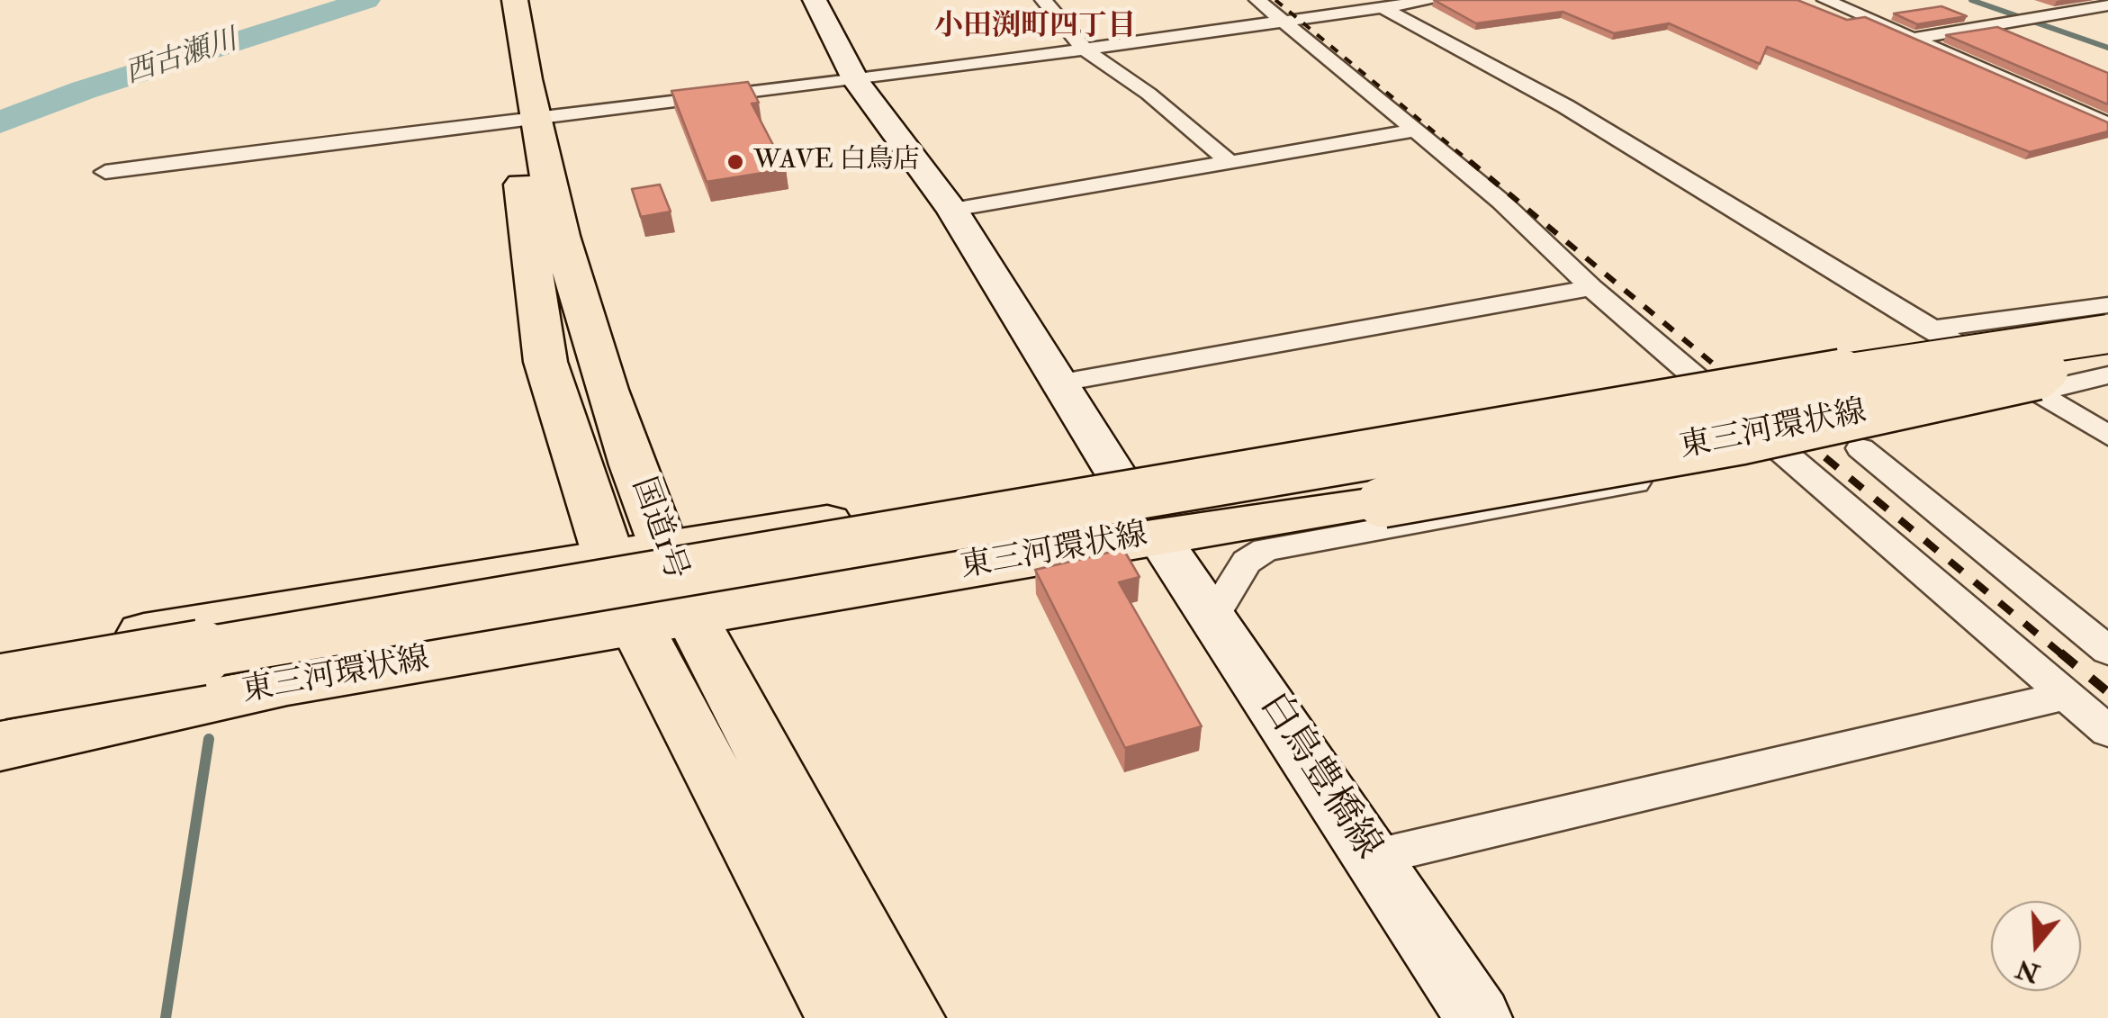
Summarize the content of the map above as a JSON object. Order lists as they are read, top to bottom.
{
  "streets": {
    "main road": ["東三河環状線", "国道1号", "白鳥豊橋線"]
  },
  "crossings": [
    ["東三河環状線", "国道1号"],
    ["東三河環状線", "白鳥豊橋線"]
  ],
  "districts": ["小田渕町四丁目"],
  "water": ["西古瀬川"],
  "places": ["WAVE 白鳥店"],
  "north": "bottom"
}
